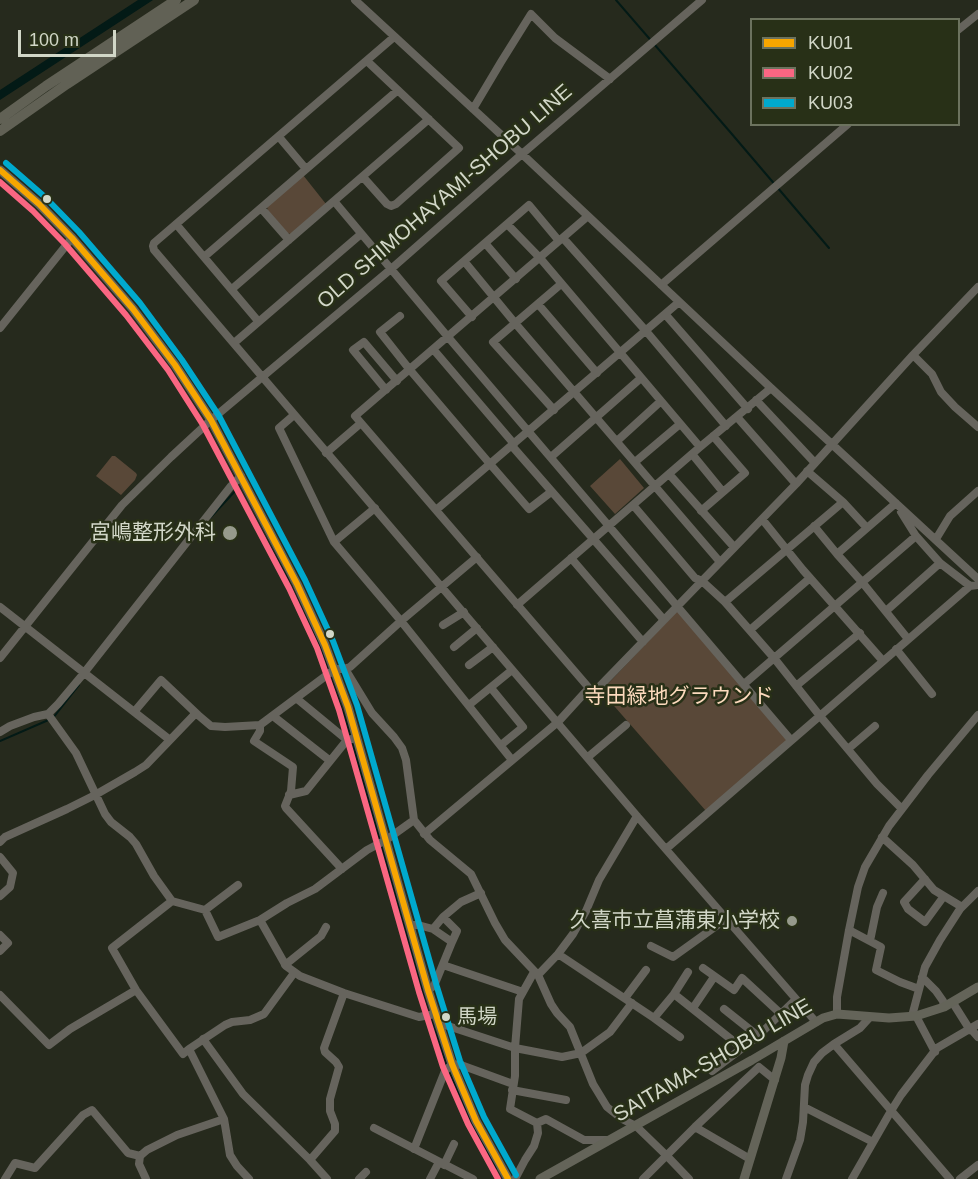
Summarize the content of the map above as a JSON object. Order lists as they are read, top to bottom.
{
  "streets": {
    "main road": ["SAITAMA-SHOBU LINE"],
    "street": ["OLD SHIMOHAYAMI-SHOBU LINE"]
  },
  "parks": ["寺田緑地グラウンド"],
  "places": ["宮嶋整形外科", "久喜市立菖蒲東小学校", "馬場"],
  "lines": ["transit line KU03", "transit line KU01", "transit line KU02"],
  "legend": ["KU01", "KU02", "KU03"],
  "scale_bar": "100 m"
}
